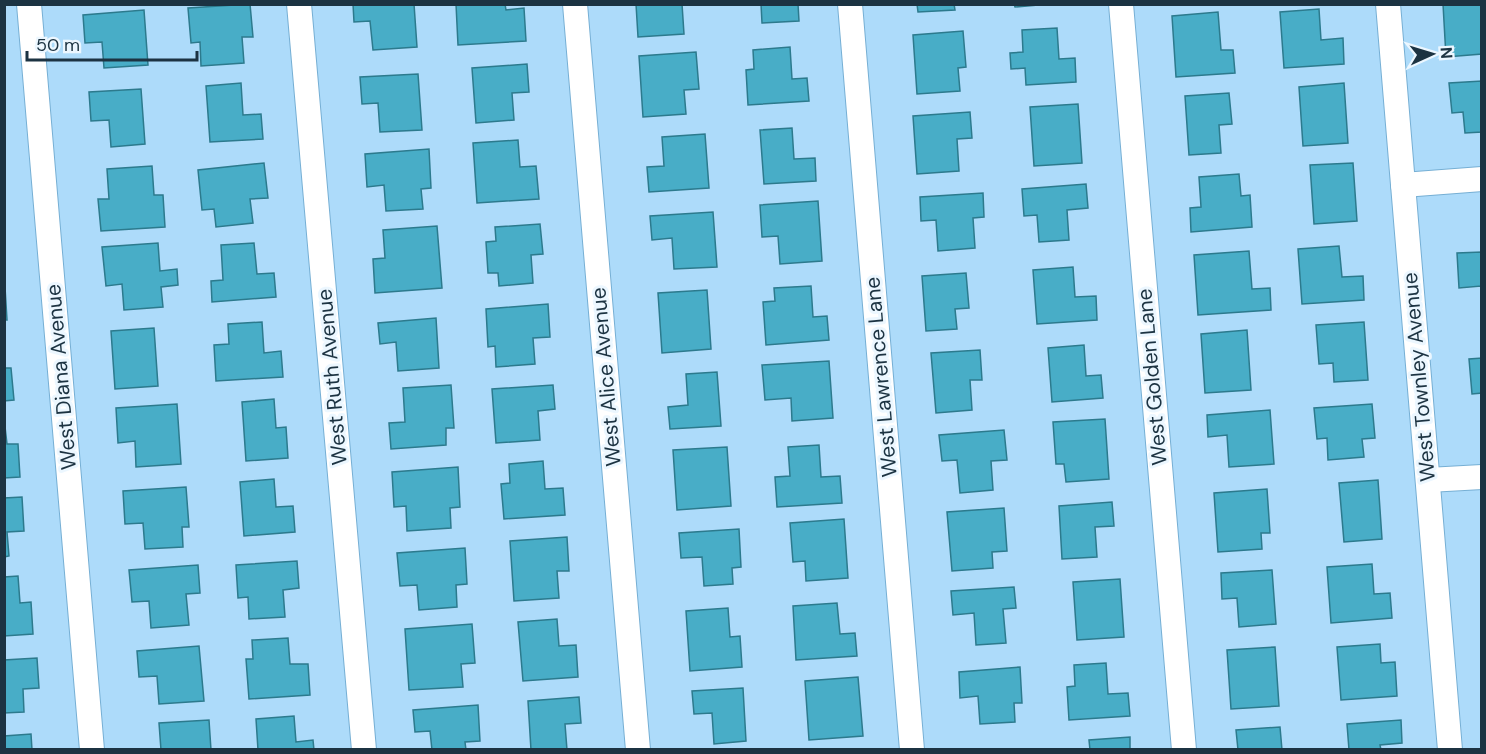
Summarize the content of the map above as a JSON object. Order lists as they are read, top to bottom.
{
  "streets": {
    "street": [
      "West Diana Avenue",
      "West Ruth Avenue",
      "West Alice Avenue",
      "West Lawrence Lane",
      "West Golden Lane",
      "West Townley Avenue"
    ]
  },
  "scale_bar": "50 m",
  "north": "right"
}
